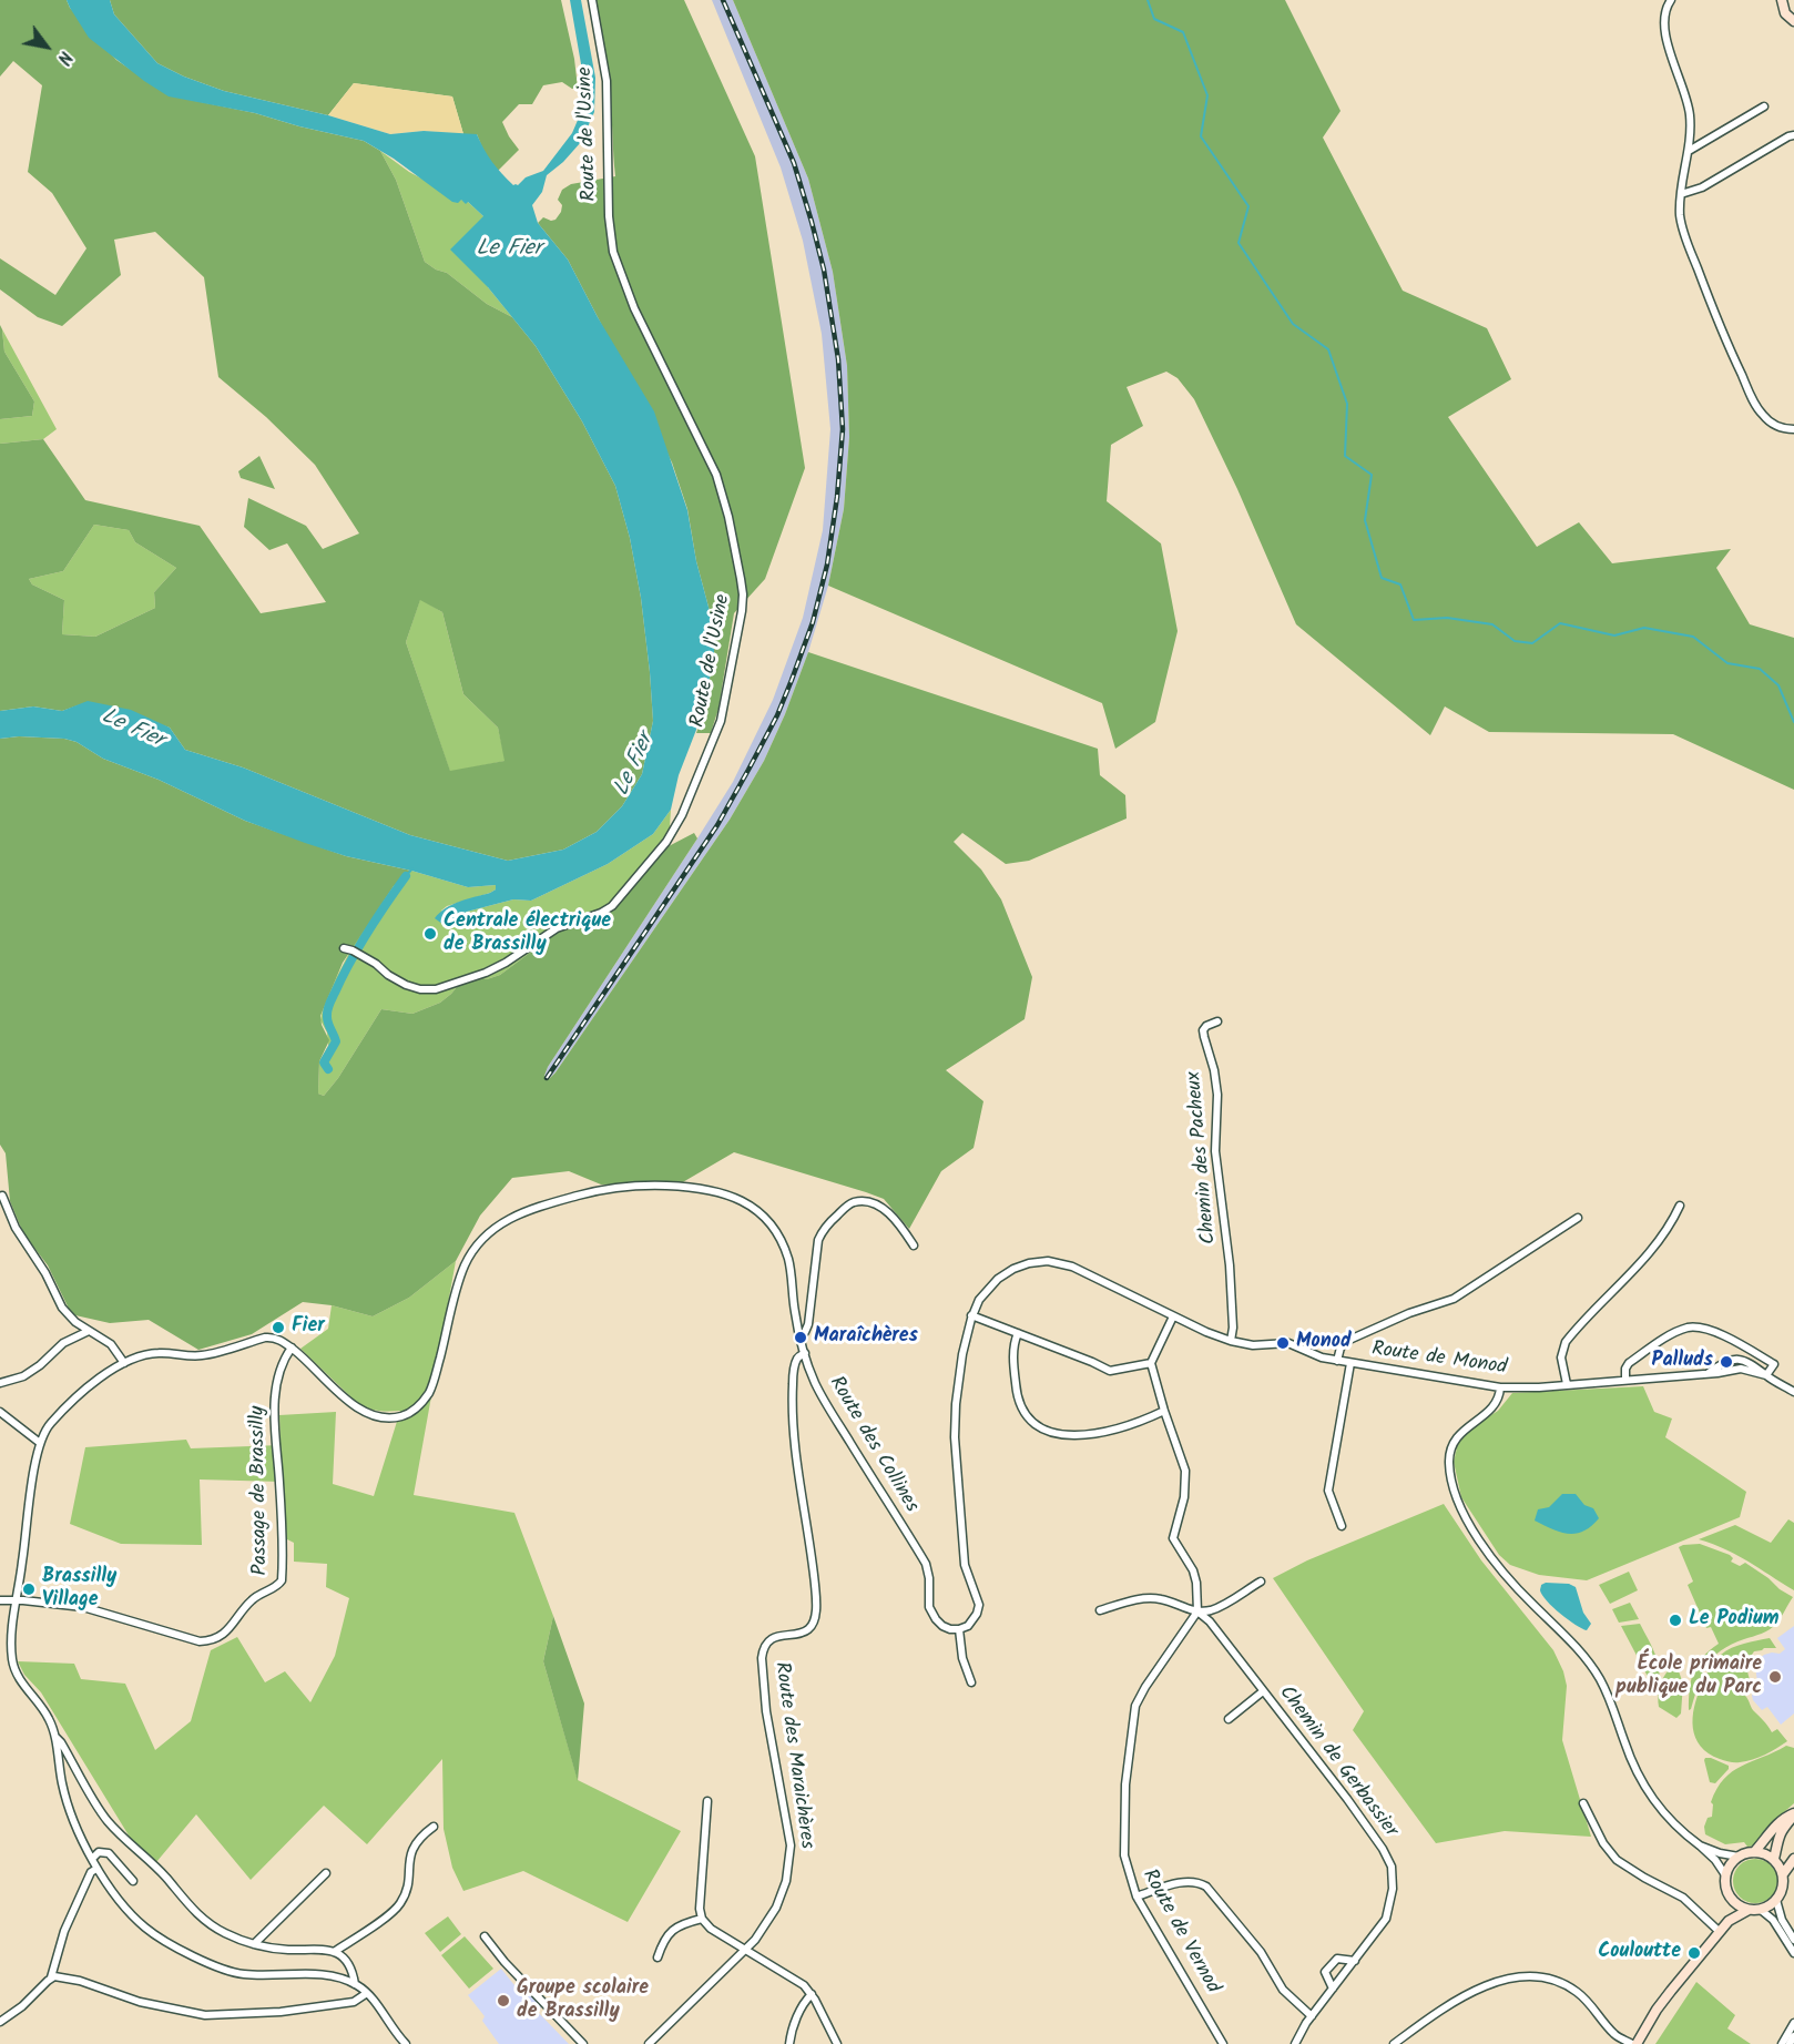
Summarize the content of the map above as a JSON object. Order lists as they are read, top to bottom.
{
  "streets": {
    "street": [
      "Route de l'Usine",
      "Chemin des Pacheux",
      "Route de Monod",
      "Route des Collines",
      "Passage de Brassilly",
      "Route des Maraichères",
      "Chemin de Gerbassier",
      "Route de Vernod"
    ]
  },
  "crossings": [
    ["Chemin des Pacheux", "Route de Monod"],
    ["Route des Collines", "Passage de Brassilly"],
    ["Route des Collines", "Route des Maraichères"],
    ["Chemin de Gerbassier", "Route de Vernod"]
  ],
  "water": ["Le Fier"],
  "places": [
    "Centrale électrique de Brassilly",
    "Fier",
    "Maraîchères",
    "Monod",
    "Palluds",
    "Brassilly Village",
    "Le Podium",
    "École primaire publique du Parc",
    "Couloutte",
    "Groupe scolaire de Brassilly"
  ],
  "north": "bottom right"
}
